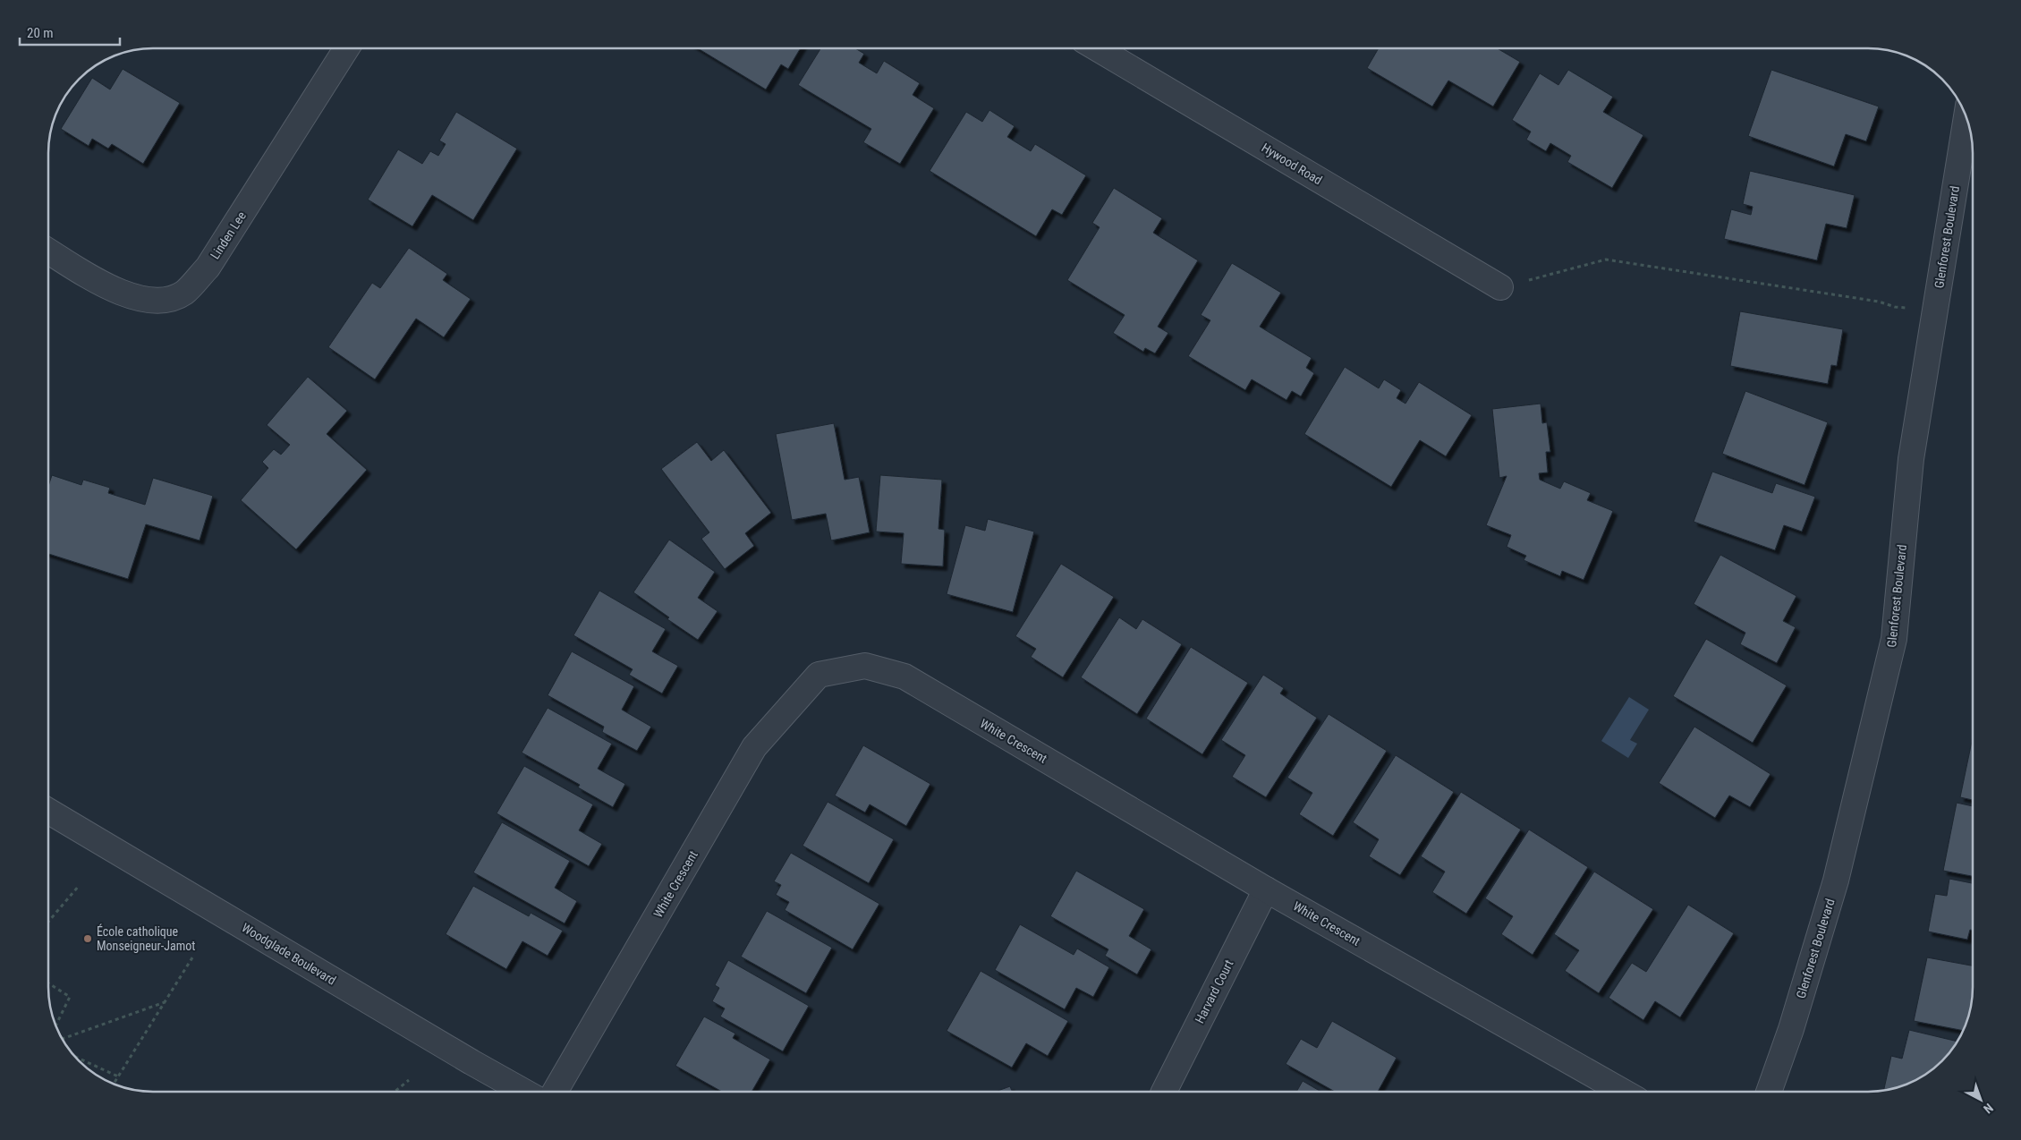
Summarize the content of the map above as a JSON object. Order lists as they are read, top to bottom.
{
  "streets": {
    "street": [
      "Hywood Road",
      "Linden Lee",
      "Glenforest Boulevard",
      "White Crescent",
      "Woodglade Boulevard",
      "Harvard Court"
    ]
  },
  "crossings": [
    ["White Crescent", "Harvard Court"]
  ],
  "places": ["École catholique Monseigneur-Jamot"],
  "scale_bar": "20 m",
  "north": "bottom right"
}
